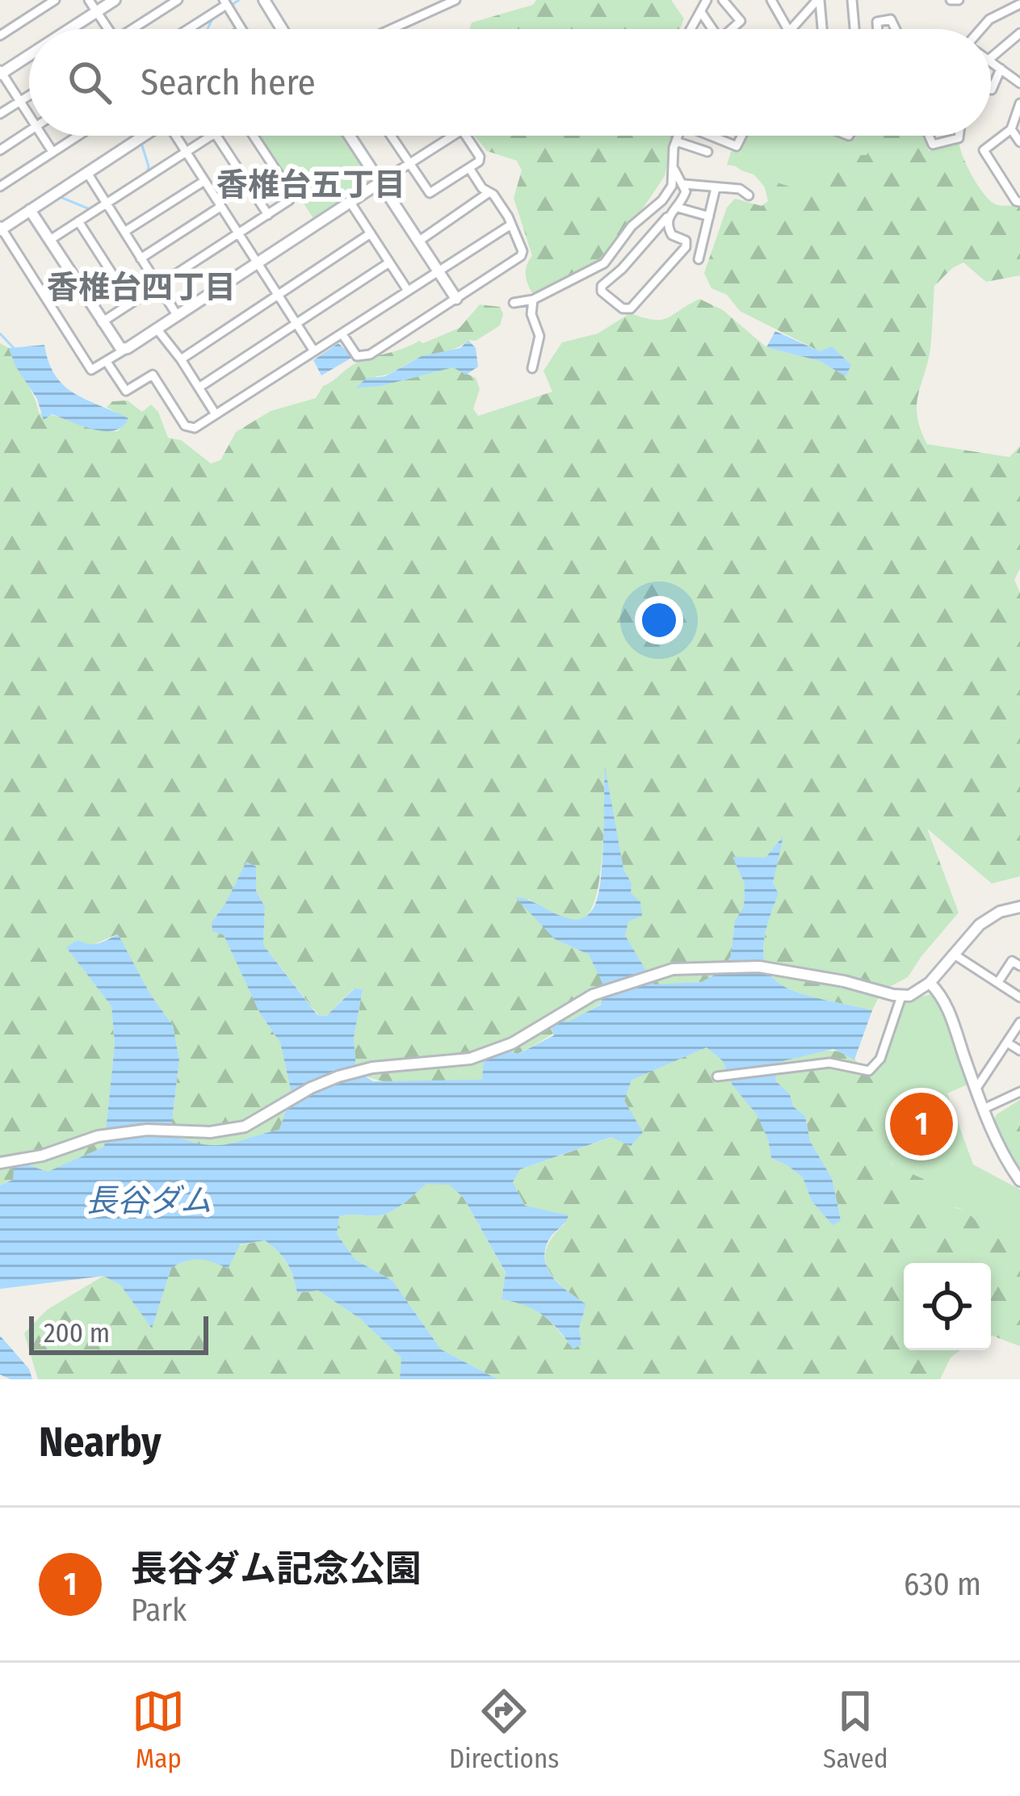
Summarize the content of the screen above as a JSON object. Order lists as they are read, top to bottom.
{
  "districts": ["香椎台五丁目", "香椎台四丁目"],
  "water": ["長谷ダム"],
  "scale_bar": "200 m",
  "page": {
    "search": "Search here",
    "pins": "1",
    "scale": "200 m",
    "heading": "Nearby",
    "list": [
      {
        "mark": "1",
        "name": "長谷ダム記念公園",
        "note": "Park",
        "value": "630 m"
      }
    ],
    "nav": ["Map", "Directions", "Saved"]
  }
}
